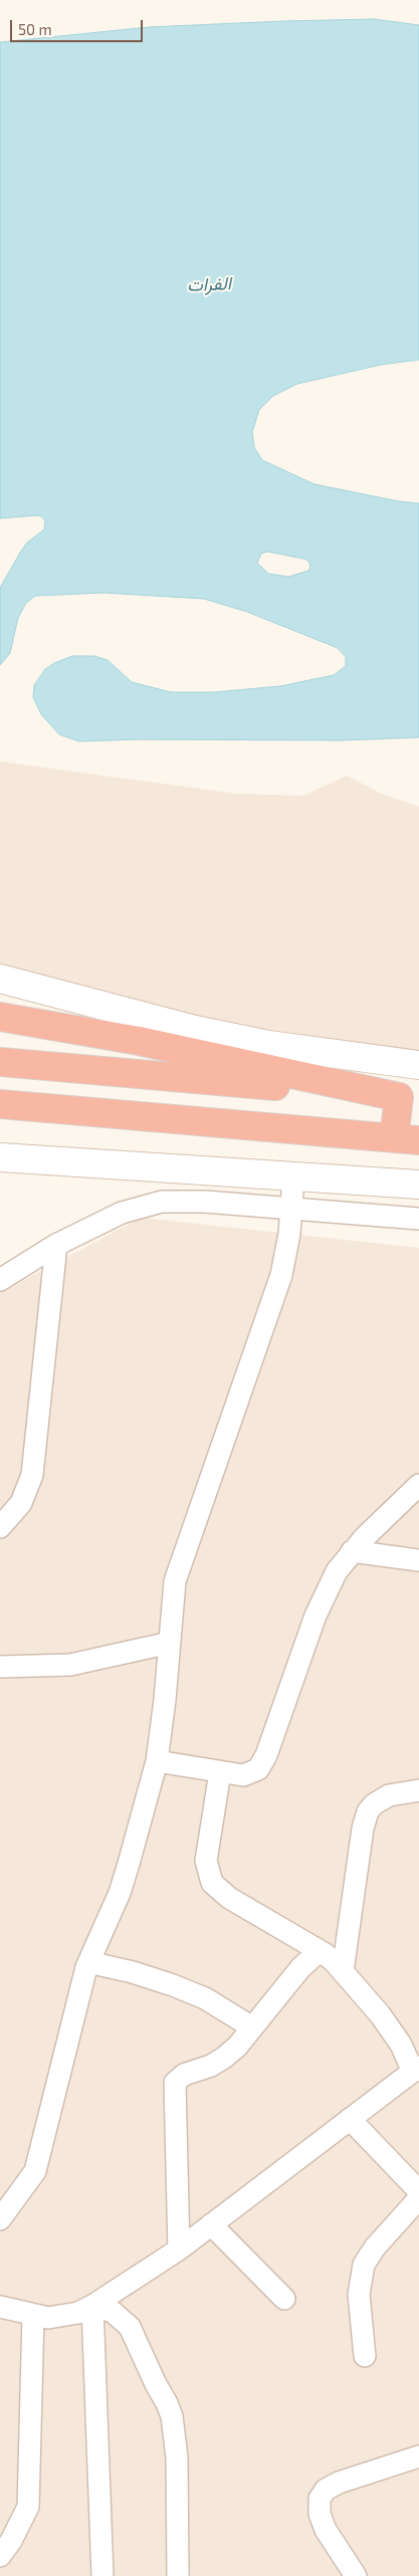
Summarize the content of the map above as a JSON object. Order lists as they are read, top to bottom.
{
  "water": ["الفرات"],
  "scale_bar": "50 m"
}
